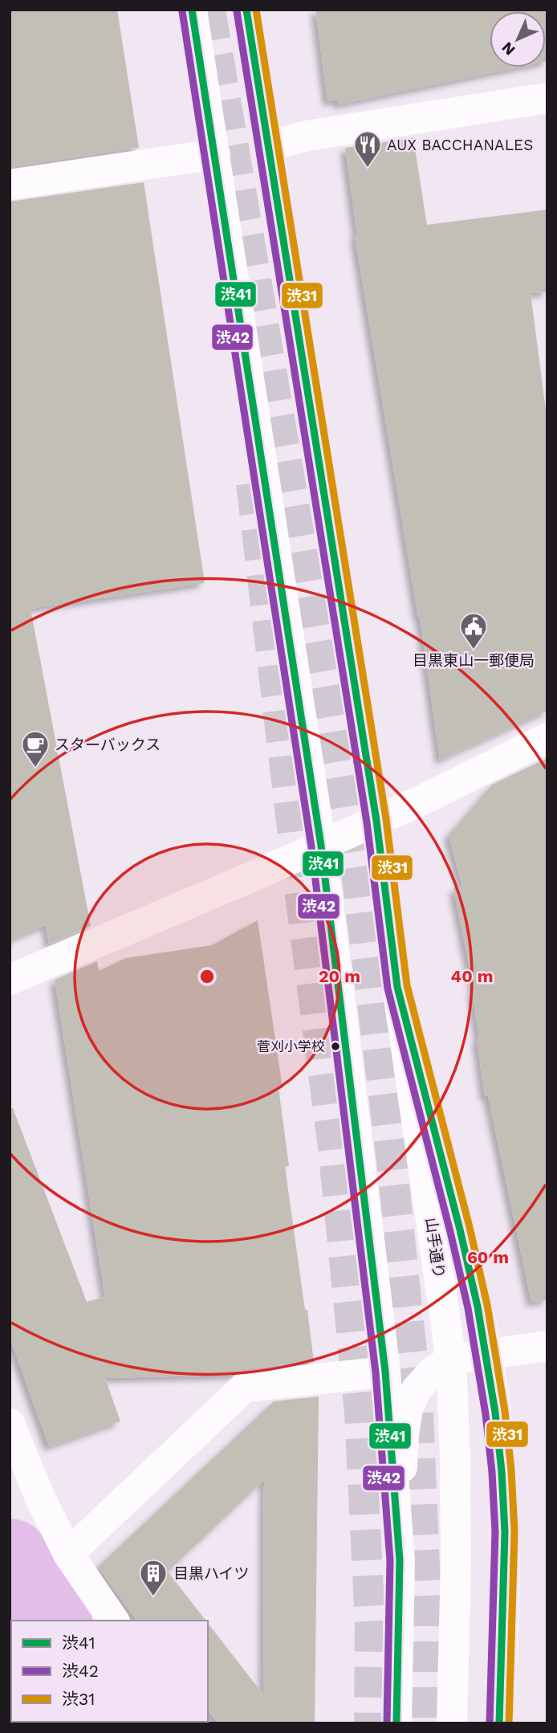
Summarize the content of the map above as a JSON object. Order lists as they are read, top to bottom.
{
  "streets": {
    "main road": ["山手通り"]
  },
  "places": {
    "restaurant": ["AUX BACCHANALES"],
    "public building": ["目黒東山一郵便局"],
    "cafe": ["スターバックス"],
    "other": ["菅刈小学校"],
    "building": ["目黒ハイツ"]
  },
  "lines": ["transit line 渋41", "transit line 渋31", "transit line 渋42"],
  "legend": ["渋41", "渋42", "渋31"],
  "north": "bottom left",
  "rings": ["20 m", "40 m", "60 m"]
}
